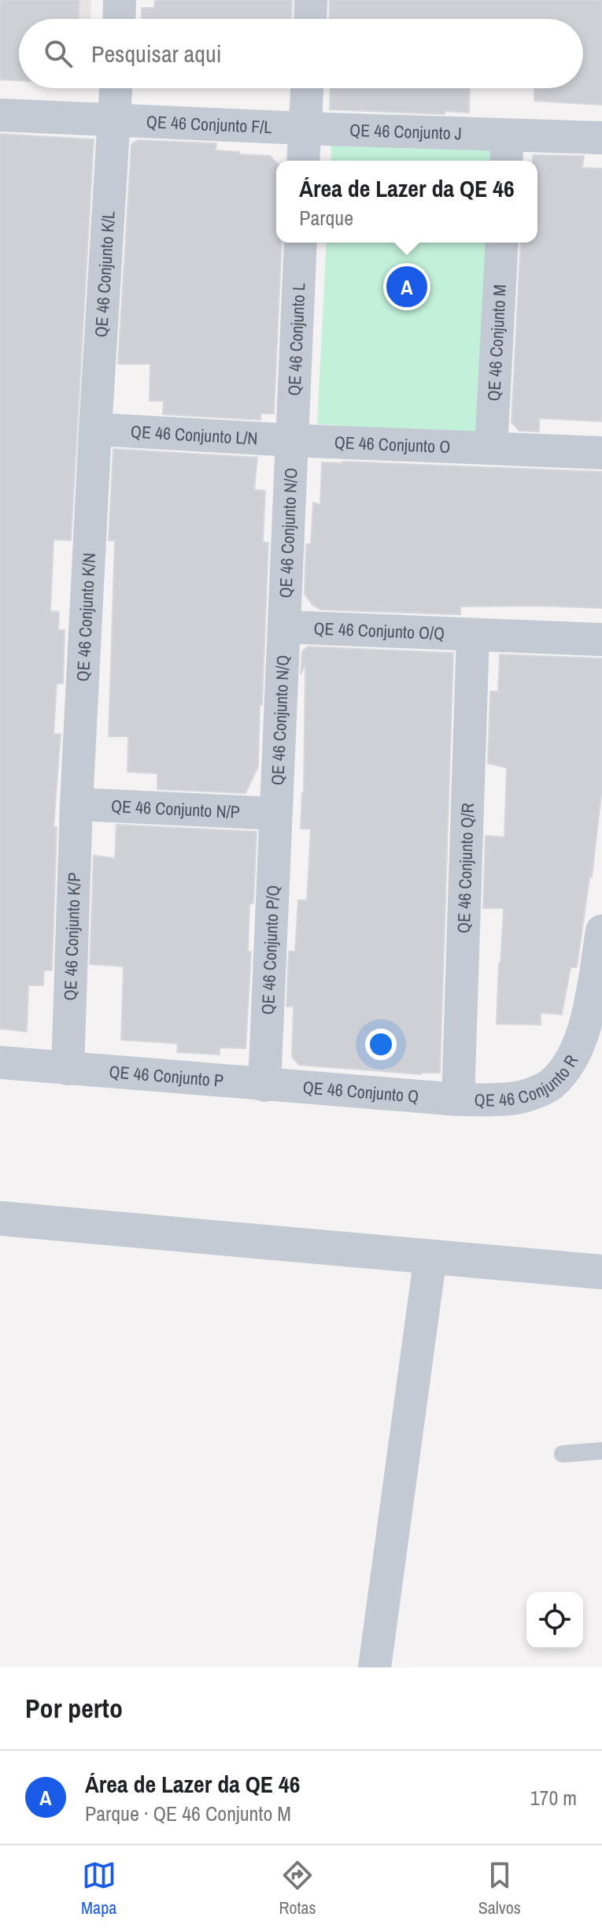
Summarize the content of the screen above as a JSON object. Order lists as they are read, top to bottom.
{
  "streets": {
    "street": [
      "QE 46 Conjunto F/L",
      "QE 46 Conjunto J",
      "QE 46 Conjunto K/L",
      "QE 46 Conjunto L",
      "QE 46 Conjunto M",
      "QE 46 Conjunto L/N",
      "QE 46 Conjunto O",
      "QE 46 Conjunto N/O",
      "QE 46 Conjunto K/N",
      "QE 46 Conjunto O/Q",
      "QE 46 Conjunto N/Q",
      "QE 46 Conjunto N/P",
      "QE 46 Conjunto Q/R",
      "QE 46 Conjunto K/P",
      "QE 46 Conjunto P/Q",
      "QE 46 Conjunto R",
      "QE 46 Conjunto P",
      "QE 46 Conjunto Q"
    ]
  },
  "crossings": [
    ["QE 46 Conjunto F/L", "QE 46 Conjunto J"],
    ["QE 46 Conjunto F/L", "QE 46 Conjunto K/L"],
    ["QE 46 Conjunto K/L", "QE 46 Conjunto L/N"],
    ["QE 46 Conjunto K/L", "QE 46 Conjunto K/N"],
    ["QE 46 Conjunto L", "QE 46 Conjunto L/N"],
    ["QE 46 Conjunto L", "QE 46 Conjunto O"],
    ["QE 46 Conjunto L", "QE 46 Conjunto N/O"],
    ["QE 46 Conjunto M", "QE 46 Conjunto O"],
    ["QE 46 Conjunto L/N", "QE 46 Conjunto O"],
    ["QE 46 Conjunto L/N", "QE 46 Conjunto N/O"],
    ["QE 46 Conjunto L/N", "QE 46 Conjunto K/N"],
    ["QE 46 Conjunto O", "QE 46 Conjunto N/O"],
    ["QE 46 Conjunto N/O", "QE 46 Conjunto O/Q"],
    ["QE 46 Conjunto N/O", "QE 46 Conjunto N/Q"],
    ["QE 46 Conjunto K/N", "QE 46 Conjunto N/P"],
    ["QE 46 Conjunto K/N", "QE 46 Conjunto K/P"],
    ["QE 46 Conjunto O/Q", "QE 46 Conjunto N/Q"],
    ["QE 46 Conjunto O/Q", "QE 46 Conjunto Q/R"],
    ["QE 46 Conjunto N/Q", "QE 46 Conjunto N/P"],
    ["QE 46 Conjunto N/Q", "QE 46 Conjunto P/Q"],
    ["QE 46 Conjunto N/P", "QE 46 Conjunto K/P"],
    ["QE 46 Conjunto N/P", "QE 46 Conjunto P/Q"],
    ["QE 46 Conjunto Q/R", "QE 46 Conjunto R"],
    ["QE 46 Conjunto Q/R", "QE 46 Conjunto Q"],
    ["QE 46 Conjunto K/P", "QE 46 Conjunto P"],
    ["QE 46 Conjunto P/Q", "QE 46 Conjunto P"],
    ["QE 46 Conjunto P/Q", "QE 46 Conjunto Q"],
    ["QE 46 Conjunto R", "QE 46 Conjunto Q"],
    ["QE 46 Conjunto P", "QE 46 Conjunto Q"]
  ],
  "page": {
    "search": "Pesquisar aqui",
    "popup": ["Área de Lazer da QE 46", "Parque"],
    "pins": "A",
    "heading": "Por perto",
    "list": [
      {
        "mark": "A",
        "name": "Área de Lazer da QE 46",
        "note": "Parque · QE 46 Conjunto M",
        "value": "170 m"
      }
    ],
    "nav": ["Mapa", "Rotas", "Salvos"]
  }
}
